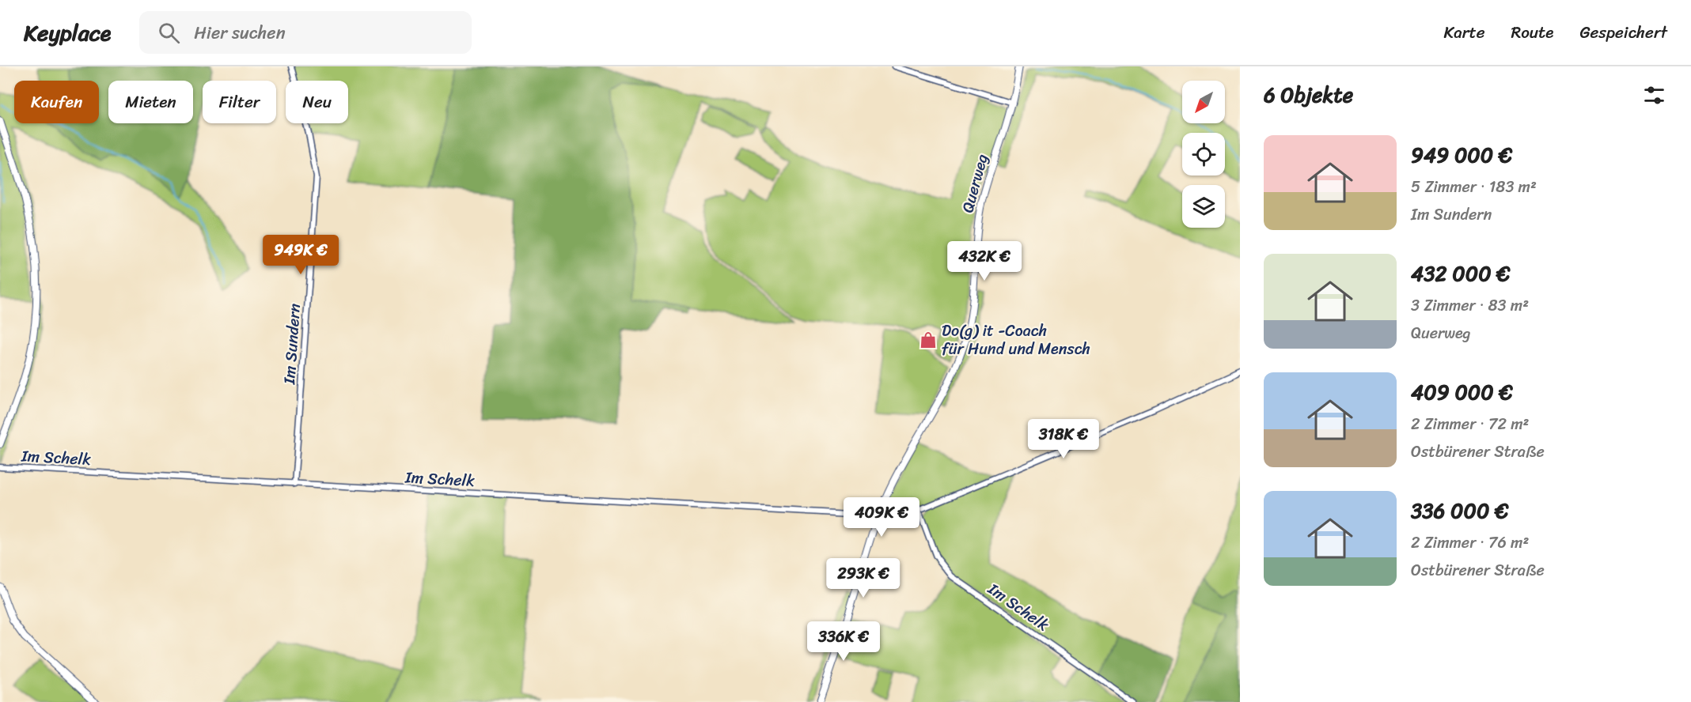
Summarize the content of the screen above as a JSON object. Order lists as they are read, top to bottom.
{
  "streets": {
    "street": ["Querweg", "Im Sundern", "Im Schelk"]
  },
  "crossings": [
    ["Querweg", "Im Schelk"],
    ["Im Sundern", "Im Schelk"]
  ],
  "places": {
    "shop": ["Do(g) it -Coach für Hund und Mensch"]
  },
  "north": "bottom left",
  "page": {
    "header": "Keyplace",
    "search": "Hier suchen",
    "nav": ["Karte", "Route", "Gespeichert"],
    "heading": "6 Objekte",
    "chip": [
      "Kaufen",
      "Mieten",
      "Filter",
      "Neu"
    ],
    "list": [
      {
        "name": "949 000 €",
        "note": "5 Zimmer · 183 m² · Im Sundern"
      },
      {
        "name": "432 000 €",
        "note": "3 Zimmer · 83 m² · Querweg"
      },
      {
        "name": "409 000 €",
        "note": "2 Zimmer · 72 m² · Ostbürener Straße"
      },
      {
        "name": "336 000 €",
        "note": "2 Zimmer · 76 m² · Ostbürener Straße"
      }
    ],
    "price": [
      "949K €",
      "432K €",
      "318K €",
      "409K €",
      "293K €",
      "336K €"
    ]
  }
}
